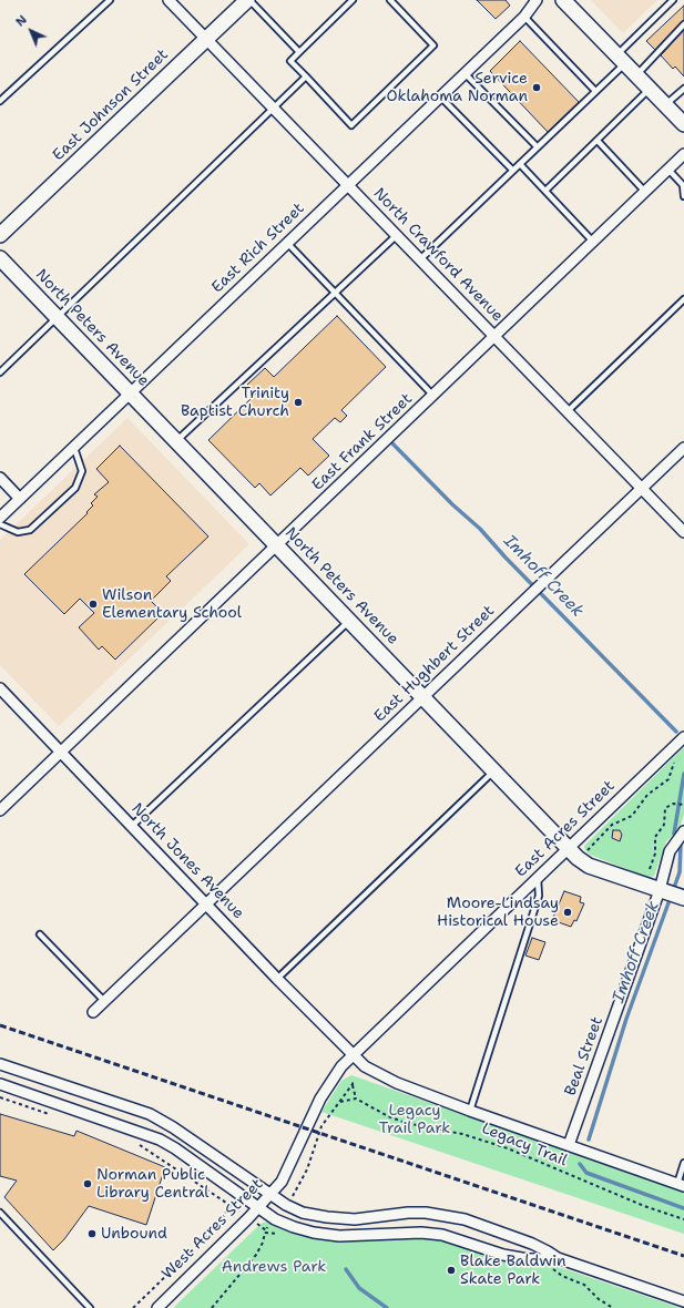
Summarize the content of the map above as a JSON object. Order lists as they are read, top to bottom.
{
  "streets": {
    "street": [
      "East Johnson Street",
      "East Rich Street",
      "North Crawford Avenue",
      "North Peters Avenue",
      "East Frank Street",
      "East Hughbert Street",
      "East Acres Street",
      "North Jones Avenue",
      "Beal Street",
      "West Acres Street"
    ],
    "path": ["Legacy Trail"]
  },
  "crossings": [
    ["East Johnson Street", "North Crawford Avenue"],
    ["East Rich Street", "North Crawford Avenue"],
    ["East Rich Street", "North Peters Avenue"],
    ["North Crawford Avenue", "East Frank Street"],
    ["North Crawford Avenue", "East Hughbert Street"],
    ["North Peters Avenue", "East Frank Street"],
    ["North Peters Avenue", "East Hughbert Street"],
    ["North Peters Avenue", "East Acres Street"],
    ["North Peters Avenue", "Beal Street"],
    ["East Frank Street", "North Jones Avenue"],
    ["East Hughbert Street", "North Jones Avenue"],
    ["East Acres Street", "North Jones Avenue"],
    ["East Acres Street", "West Acres Street"],
    ["North Jones Avenue", "Beal Street"],
    ["North Jones Avenue", "West Acres Street"]
  ],
  "water": ["Imhoff Creek"],
  "parks": ["Legacy Trail Park", "Andrews Park"],
  "places": [
    "Service Oklahoma Norman",
    "Trinity Baptist Church",
    "Wilson Elementary School",
    "Moore-Lindsay Historical House",
    "Norman Public Library Central",
    "Unbound",
    "Blake Baldwin Skate Park"
  ],
  "north": "top left"
}
